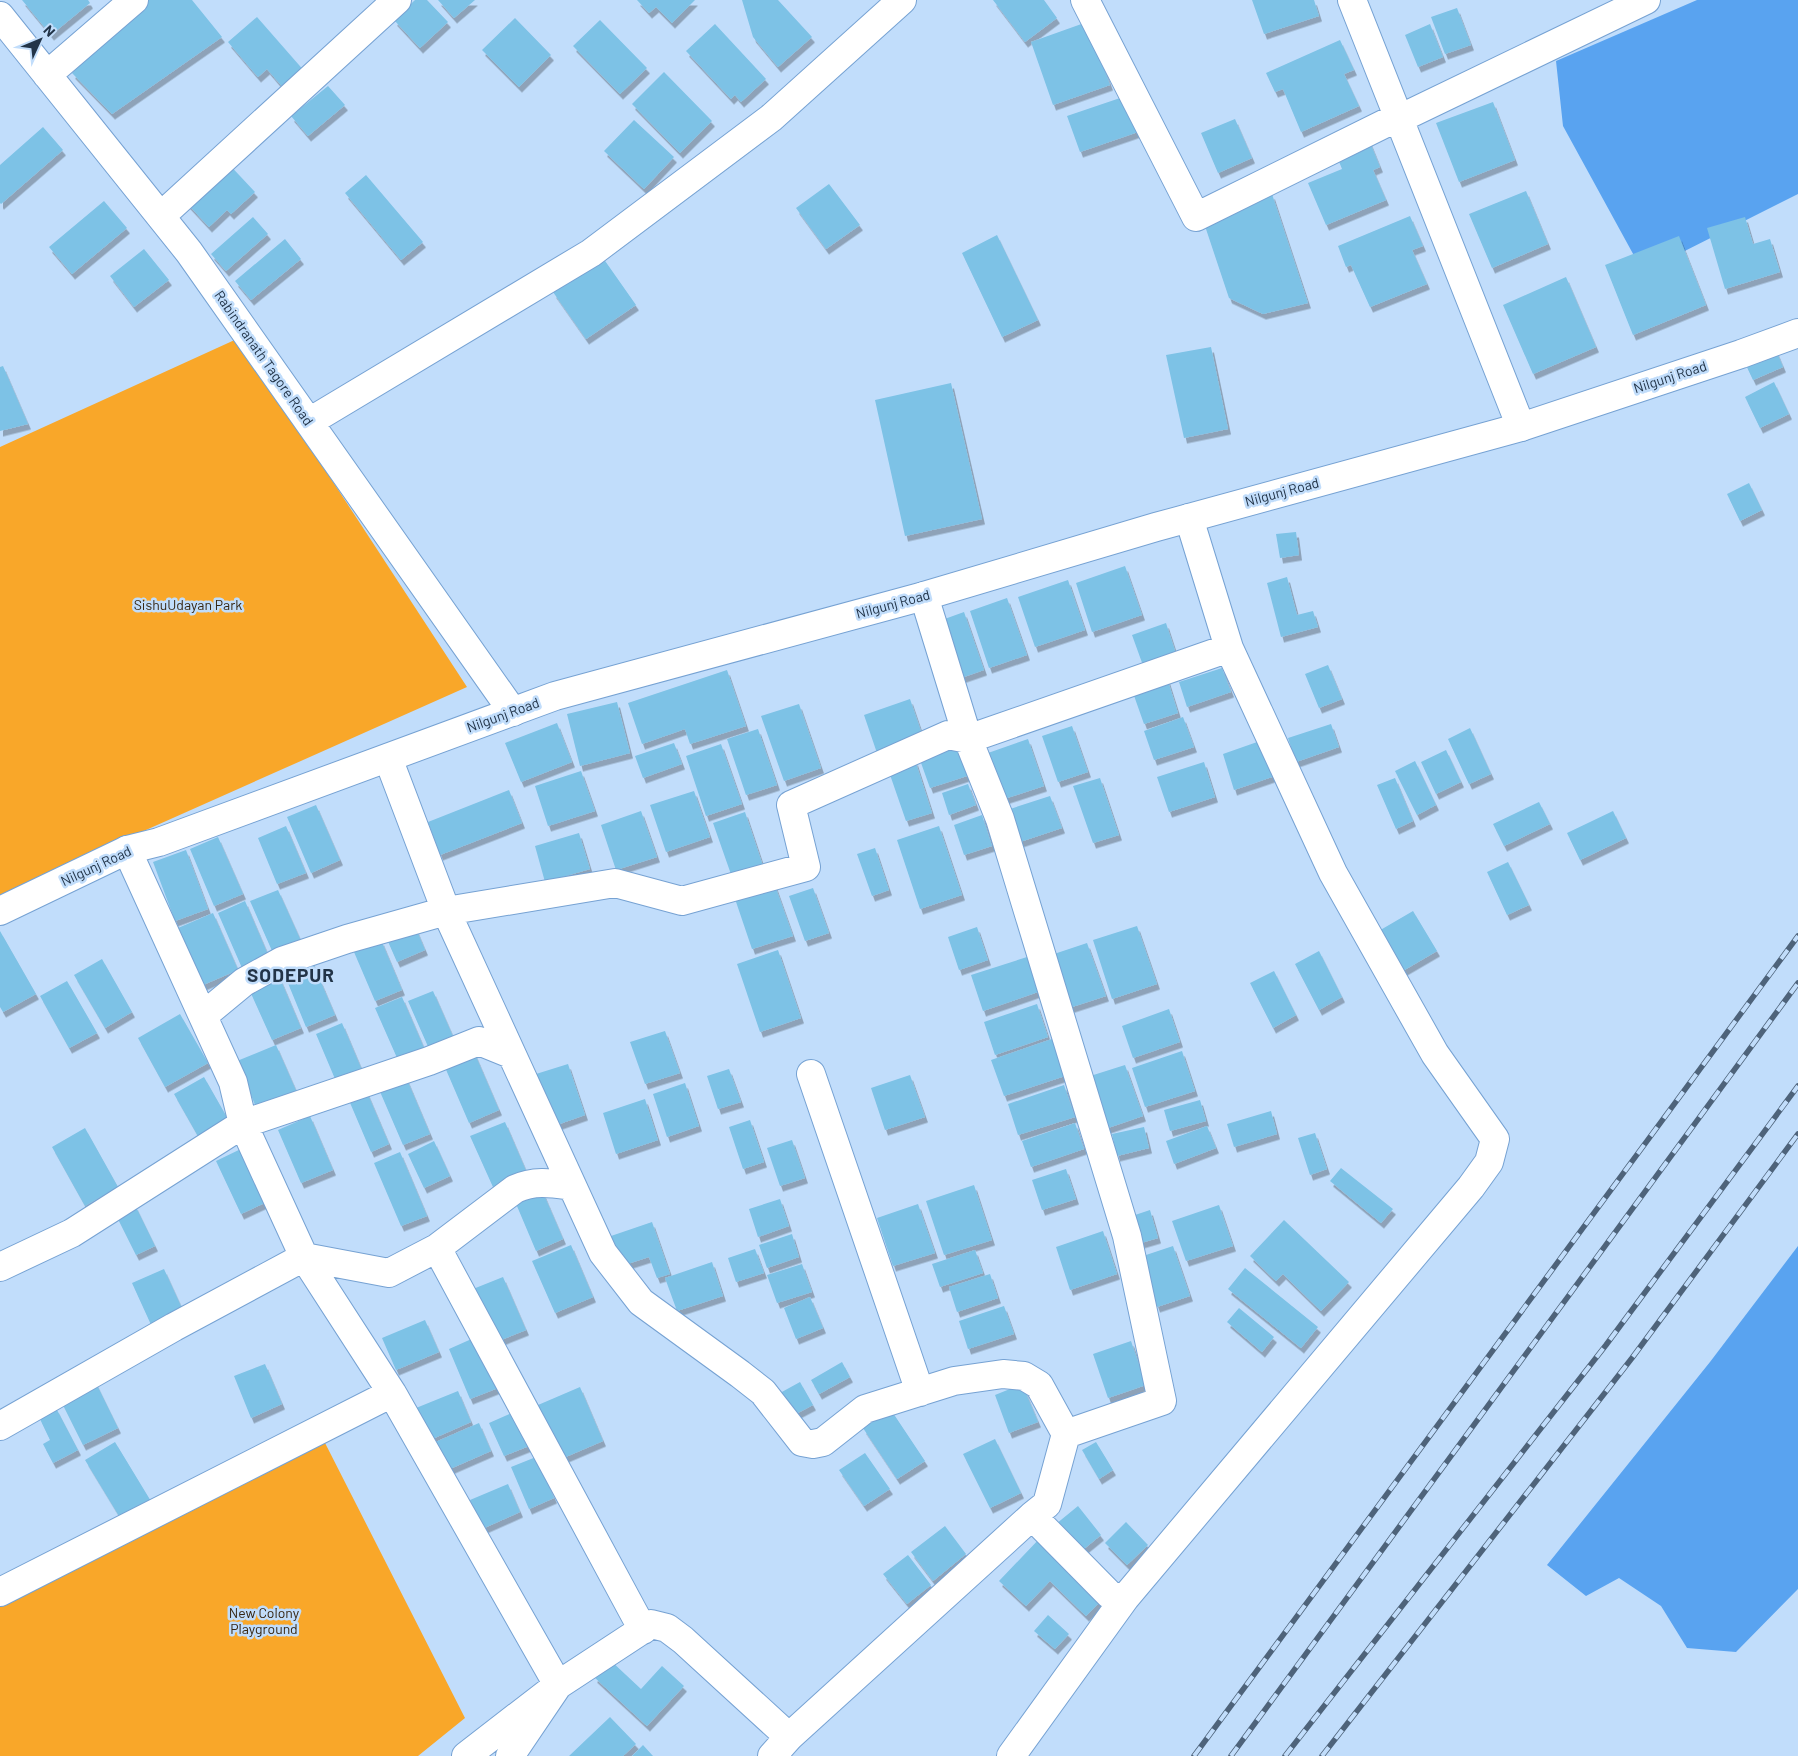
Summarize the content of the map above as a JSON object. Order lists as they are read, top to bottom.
{
  "streets": {
    "street": ["Rabindranath Tagore Road", "Nilgunj Road"]
  },
  "crossings": [
    ["Rabindranath Tagore Road", "Nilgunj Road"]
  ],
  "districts": ["SODEPUR"],
  "parks": ["SishuUdayan Park", "New Colony Playground"],
  "north": "top right"
}
